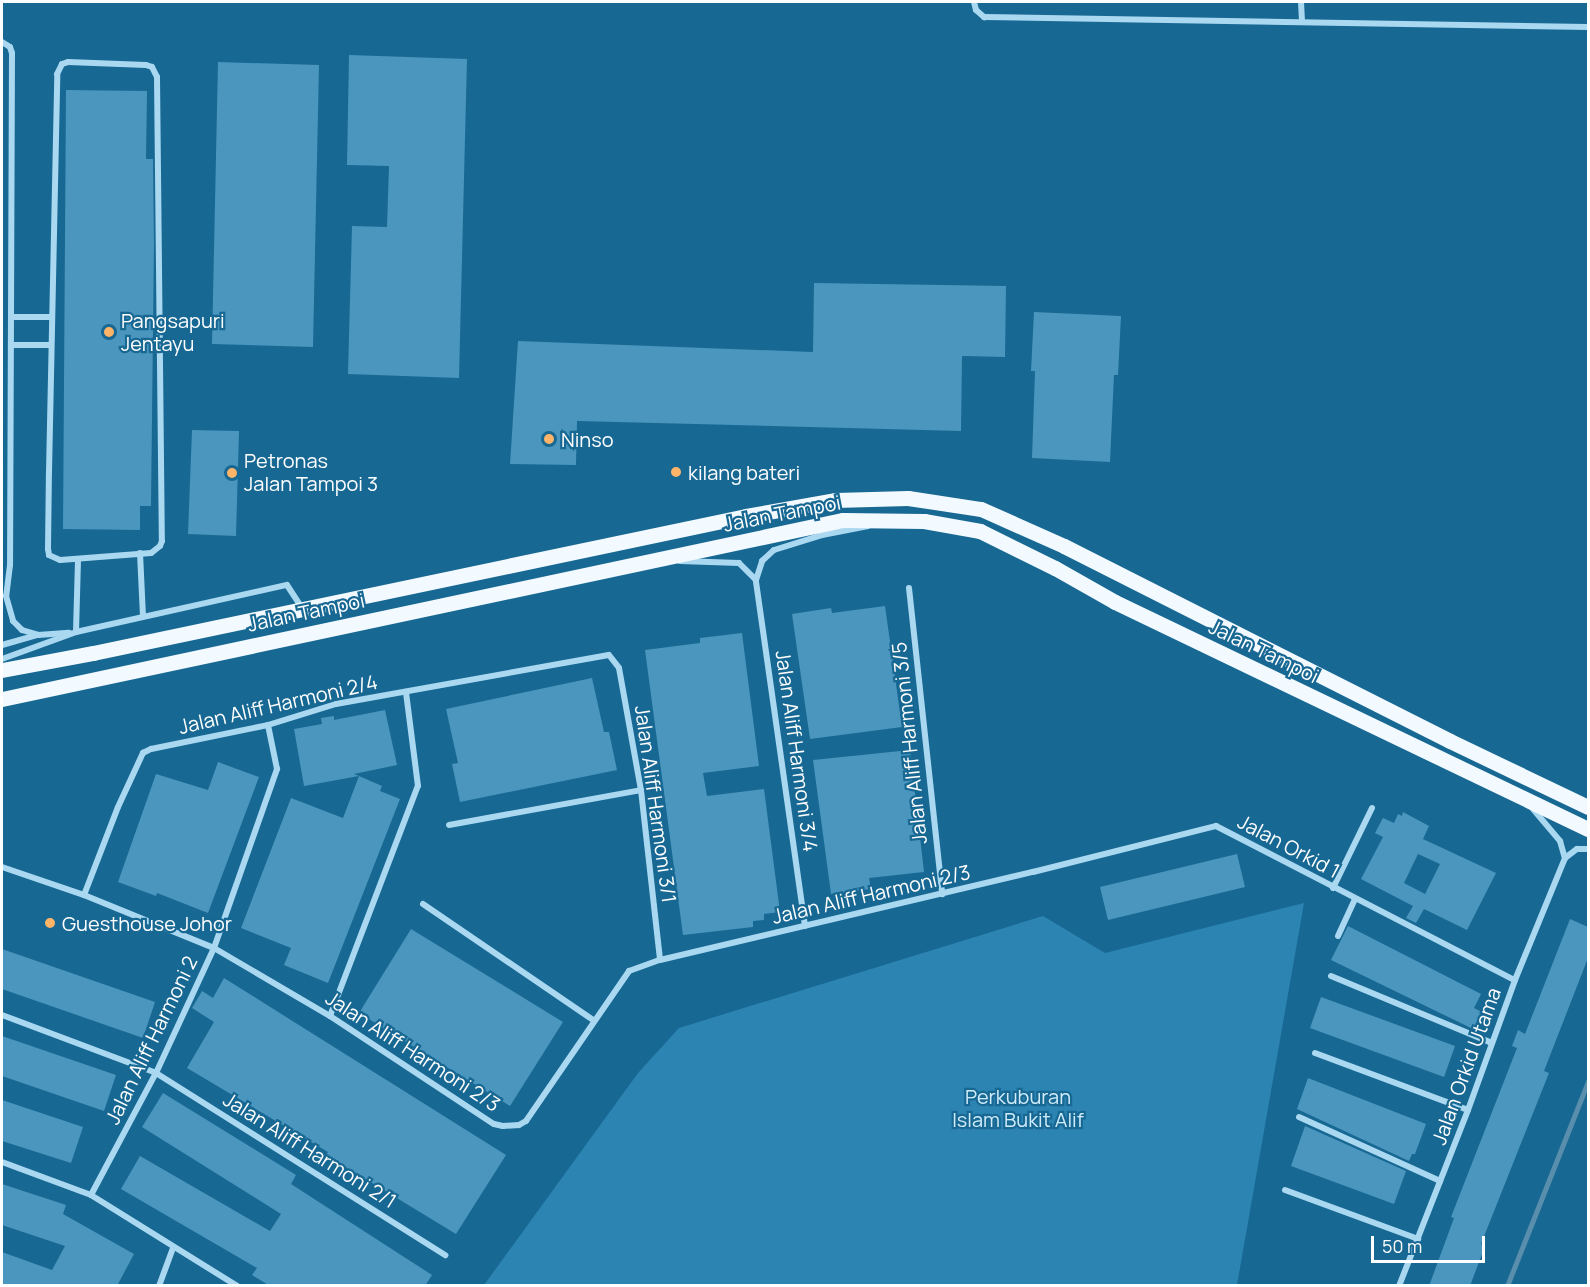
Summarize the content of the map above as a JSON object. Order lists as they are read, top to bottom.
{
  "streets": {
    "main road": ["Jalan Tampoi"],
    "street": [
      "Jalan Aliff Harmoni 2/4",
      "Jalan Aliff Harmoni 3/5",
      "Jalan Aliff Harmoni 3/4",
      "Jalan Aliff Harmoni 3/1",
      "Jalan Orkid 1",
      "Jalan Aliff Harmoni 2/3",
      "Jalan Aliff Harmoni 2",
      "Jalan Orkid Utama",
      "Jalan Aliff Harmoni 2/1"
    ]
  },
  "crossings": [
    ["Jalan Aliff Harmoni 2/4", "Jalan Aliff Harmoni 3/1"],
    ["Jalan Aliff Harmoni 2/4", "Jalan Aliff Harmoni 2/3"],
    ["Jalan Aliff Harmoni 2/4", "Jalan Aliff Harmoni 2"],
    ["Jalan Aliff Harmoni 3/5", "Jalan Aliff Harmoni 2/3"],
    ["Jalan Aliff Harmoni 3/4", "Jalan Aliff Harmoni 2/3"],
    ["Jalan Aliff Harmoni 3/1", "Jalan Aliff Harmoni 2/3"],
    ["Jalan Orkid 1", "Jalan Aliff Harmoni 2/3"],
    ["Jalan Orkid 1", "Jalan Orkid Utama"],
    ["Jalan Aliff Harmoni 2/3", "Jalan Aliff Harmoni 2"],
    ["Jalan Aliff Harmoni 2", "Jalan Aliff Harmoni 2/1"]
  ],
  "parks": ["Perkuburan Islam Bukit Alif"],
  "places": [
    "Pangsapuri Jentayu",
    "Ninso",
    "kilang bateri",
    "Petronas Jalan Tampoi 3",
    "Guesthouse Johor"
  ],
  "scale_bar": "50 m"
}
